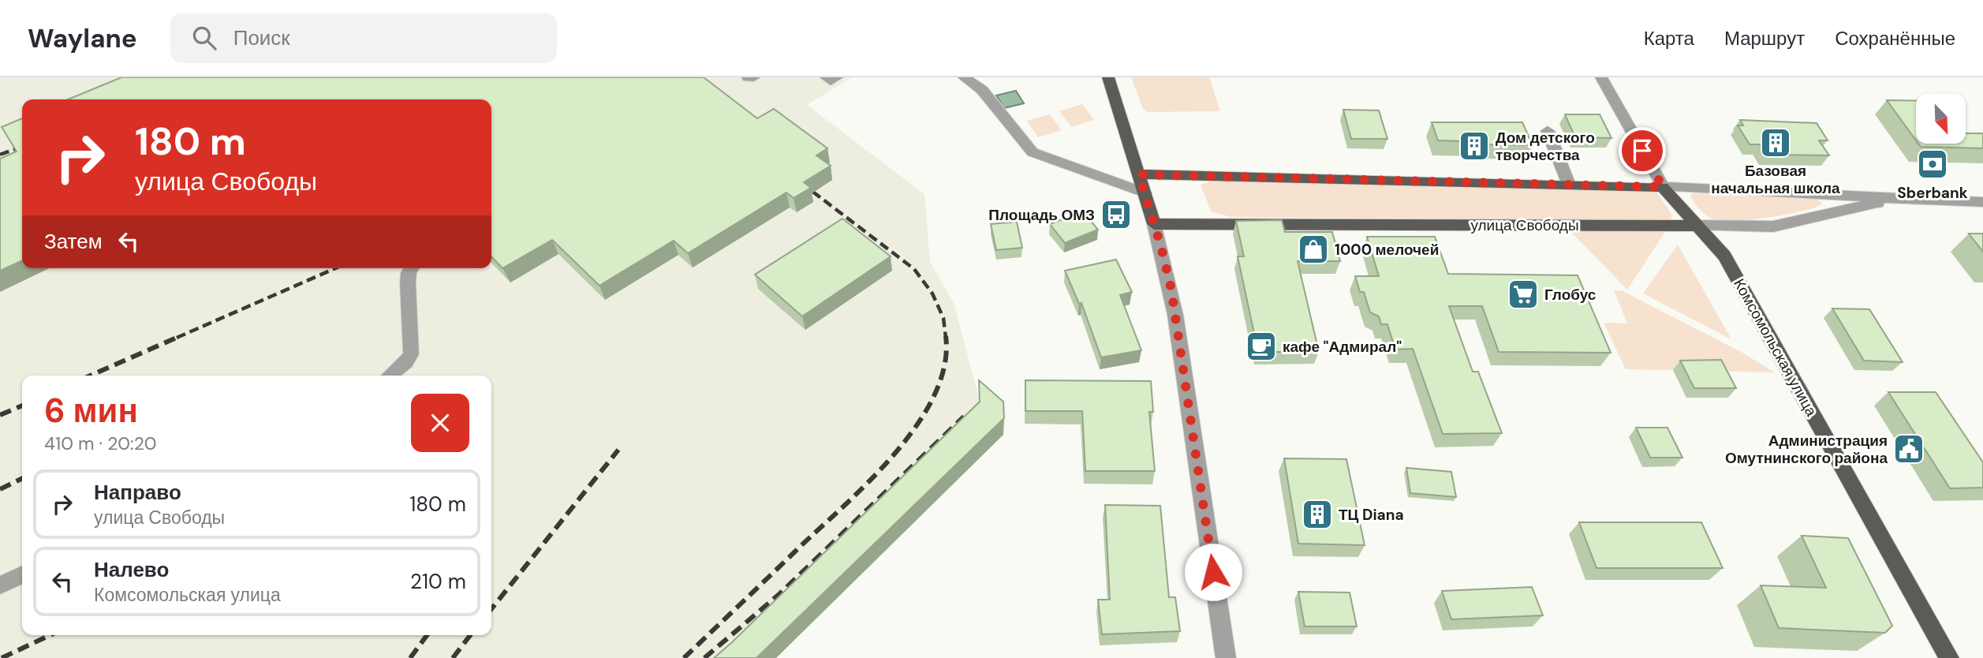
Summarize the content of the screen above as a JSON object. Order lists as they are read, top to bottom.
{
  "streets": {
    "main road": ["улица Свободы", "Комсомольская улица"]
  },
  "crossings": [
    ["улица Свободы", "Комсомольская улица"]
  ],
  "places": {
    "building": ["Базовая начальная школа", "Дом детского творчества", "ТЦ Diana"],
    "bank": ["Sberbank"],
    "bus stop": ["Площадь ОМЗ"],
    "shop": ["1000 мелочей"],
    "supermarket": ["Глобус"],
    "cafe": ["кафе \"Адмирал\""],
    "public building": ["Администрация Омутнинского района"]
  },
  "north": "bottom right",
  "page": {
    "header": "Waylane",
    "search": "Поиск",
    "nav": ["Карта", "Маршрут", "Сохранённые"],
    "turn": ["180 m", "улица Свободы"],
    "then": "Затем",
    "heading": ["6 мин", "410 m · 20:20"],
    "list": [
      {
        "name": "Направо",
        "note": "улица Свободы",
        "value": "180 m"
      },
      {
        "name": "Налево",
        "note": "Комсомольская улица",
        "value": "210 m"
      }
    ]
  }
}
